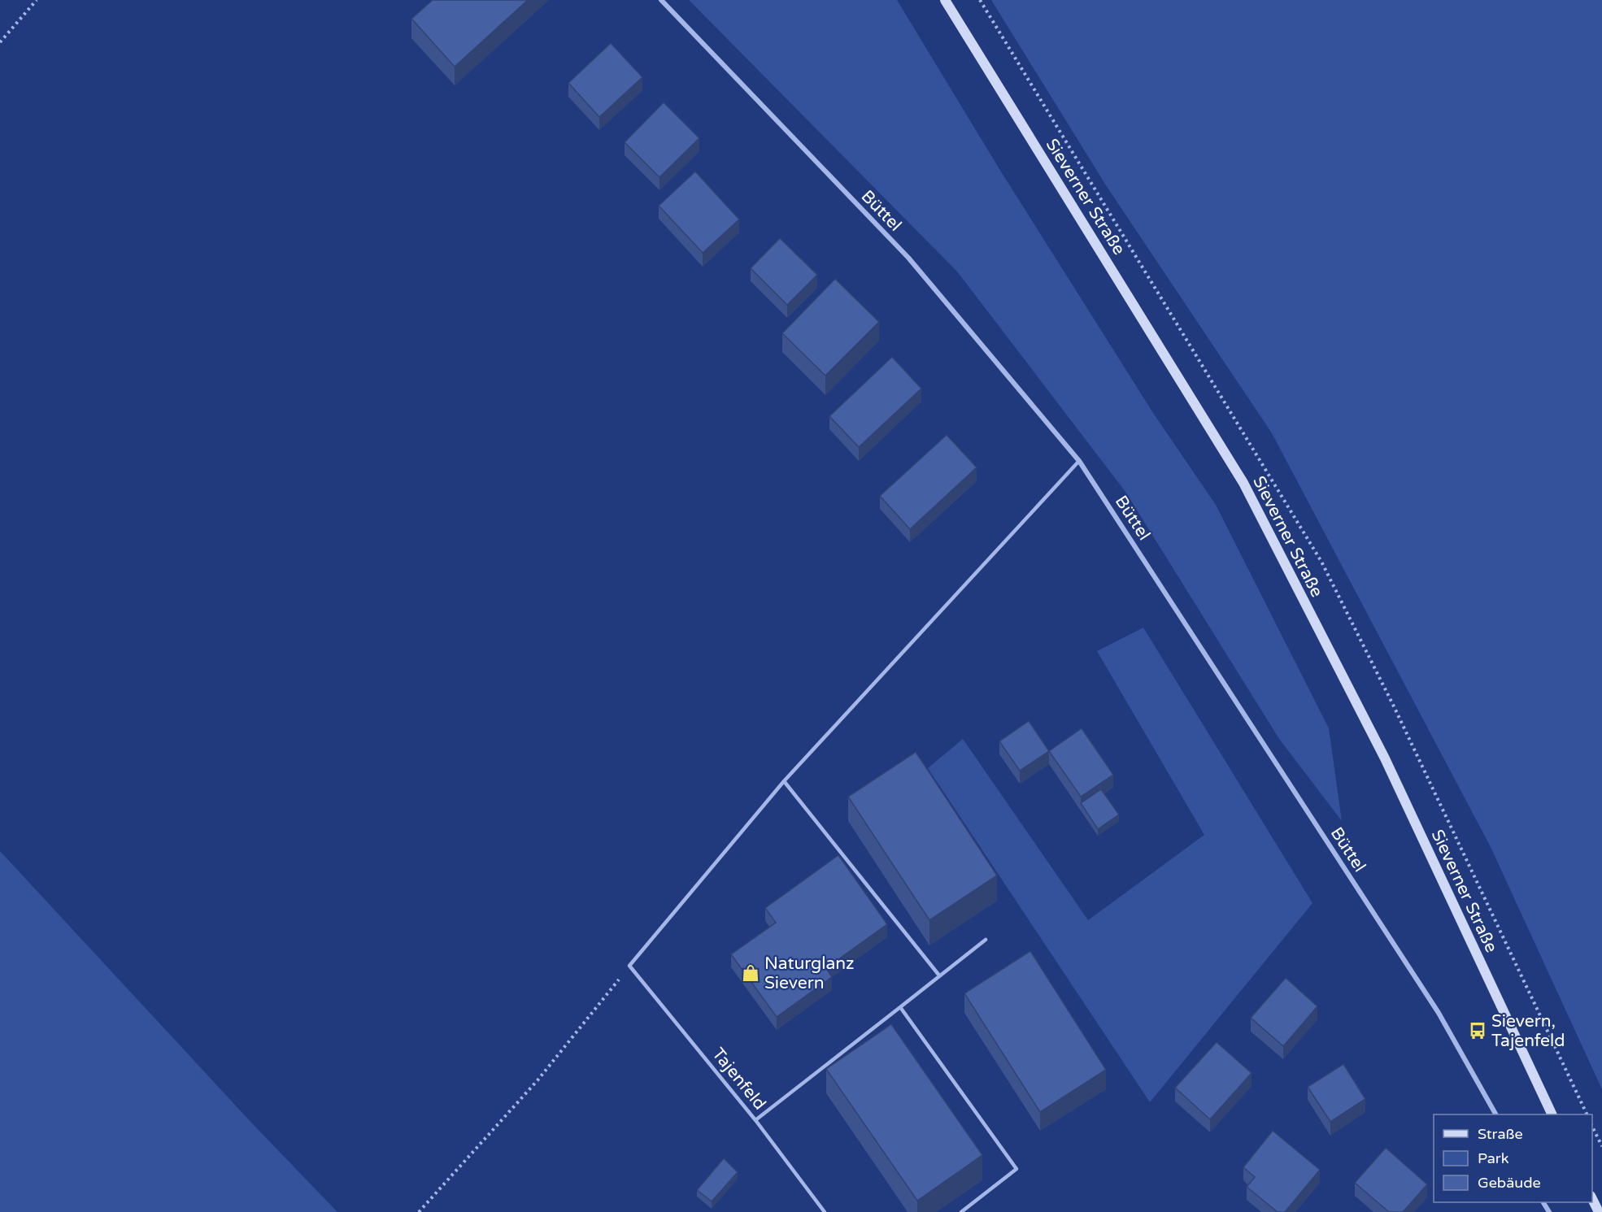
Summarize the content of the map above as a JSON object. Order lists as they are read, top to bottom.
{
  "streets": {
    "main road": ["Sieverner Straße"],
    "street": ["Büttel"],
    "lane": ["Tajenfeld"]
  },
  "places": {
    "shop": ["Naturglanz Sievern"],
    "bus stop": ["Sievern, Tajenfeld"]
  },
  "legend": ["Straße", "Park", "Gebäude"]
}
